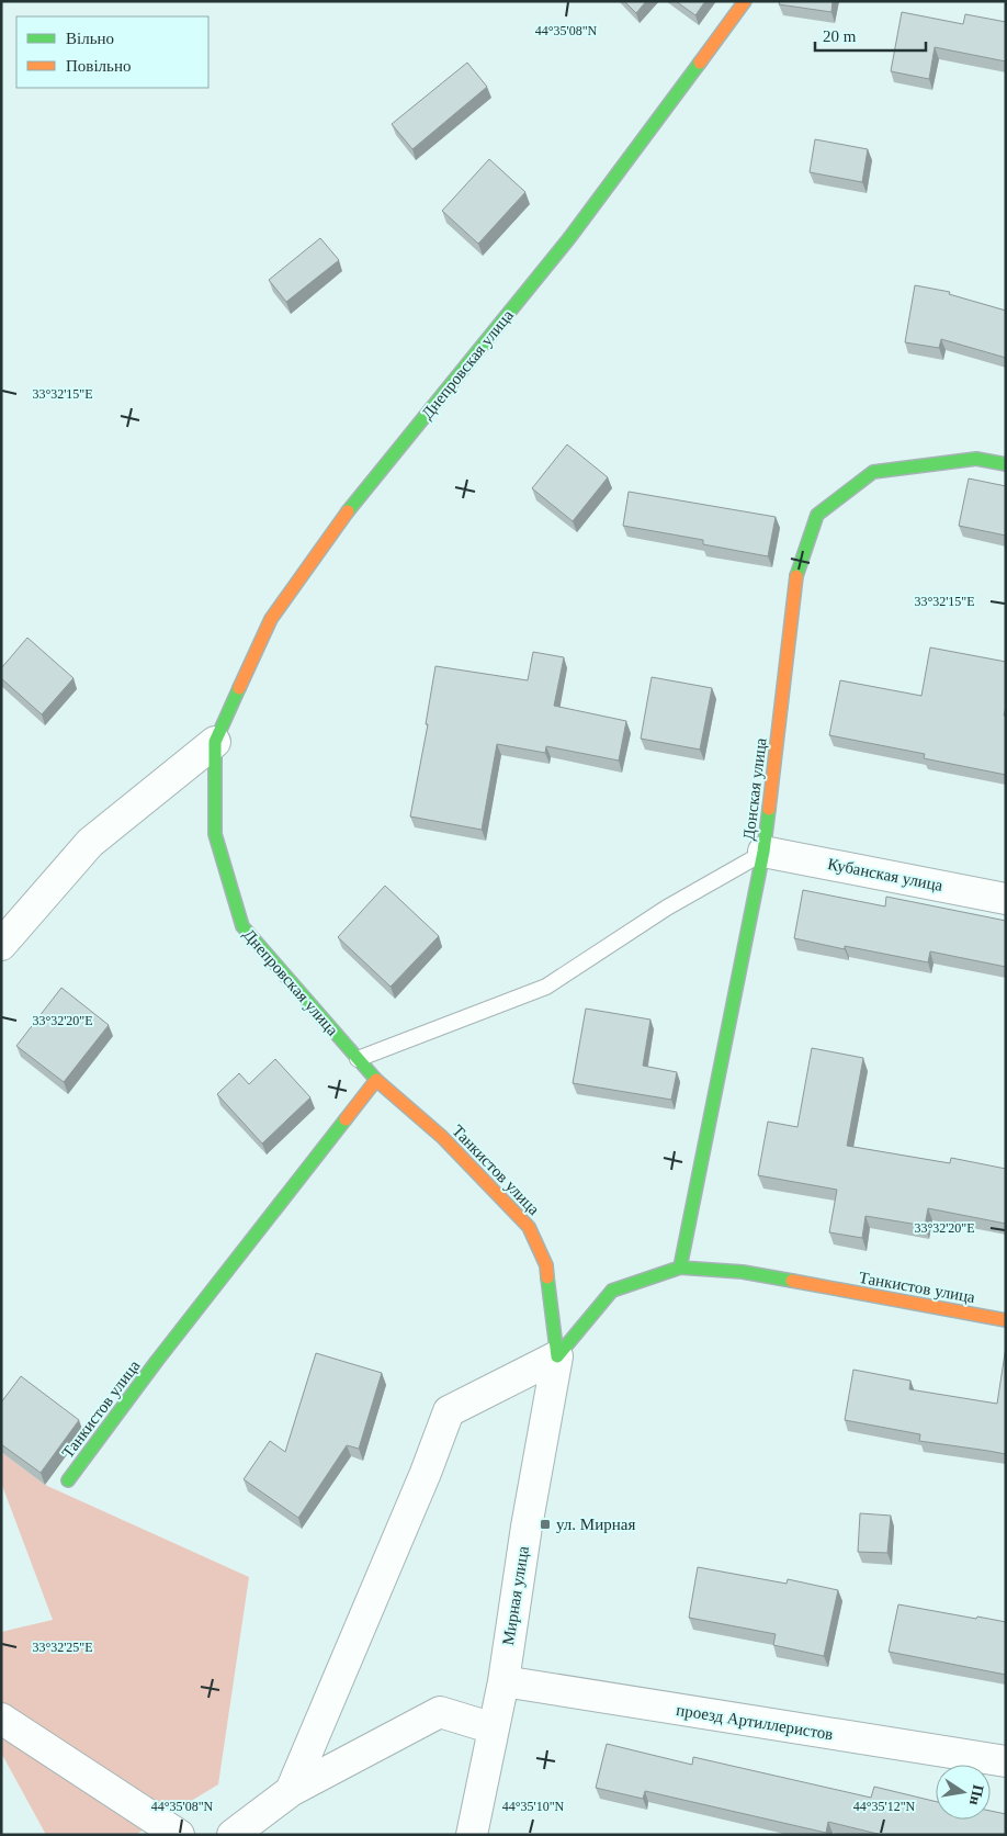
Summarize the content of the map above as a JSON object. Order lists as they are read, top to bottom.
{
  "streets": {
    "street": [
      "Днепровская улица",
      "Донская улица",
      "Кубанская улица",
      "Танкистов улица",
      "Мирная улица",
      "проезд Артиллеристов"
    ]
  },
  "crossings": [
    ["Днепровская улица", "Танкистов улица"],
    ["Донская улица", "Кубанская улица"],
    ["Донская улица", "Танкистов улица"],
    ["Танкистов улица", "Мирная улица"],
    ["Мирная улица", "проезд Артиллеристов"]
  ],
  "places": {
    "transit": ["ул. Мирная"]
  },
  "legend": ["Вільно", "Повільно"],
  "scale_bar": "20 m",
  "north": "right",
  "coordinates": [
    "44°35'08\"N",
    "33°32'15\"E",
    "33°32'20\"E",
    "33°32'25\"E",
    "44°35'10\"N",
    "44°35'12\"N"
  ]
}
